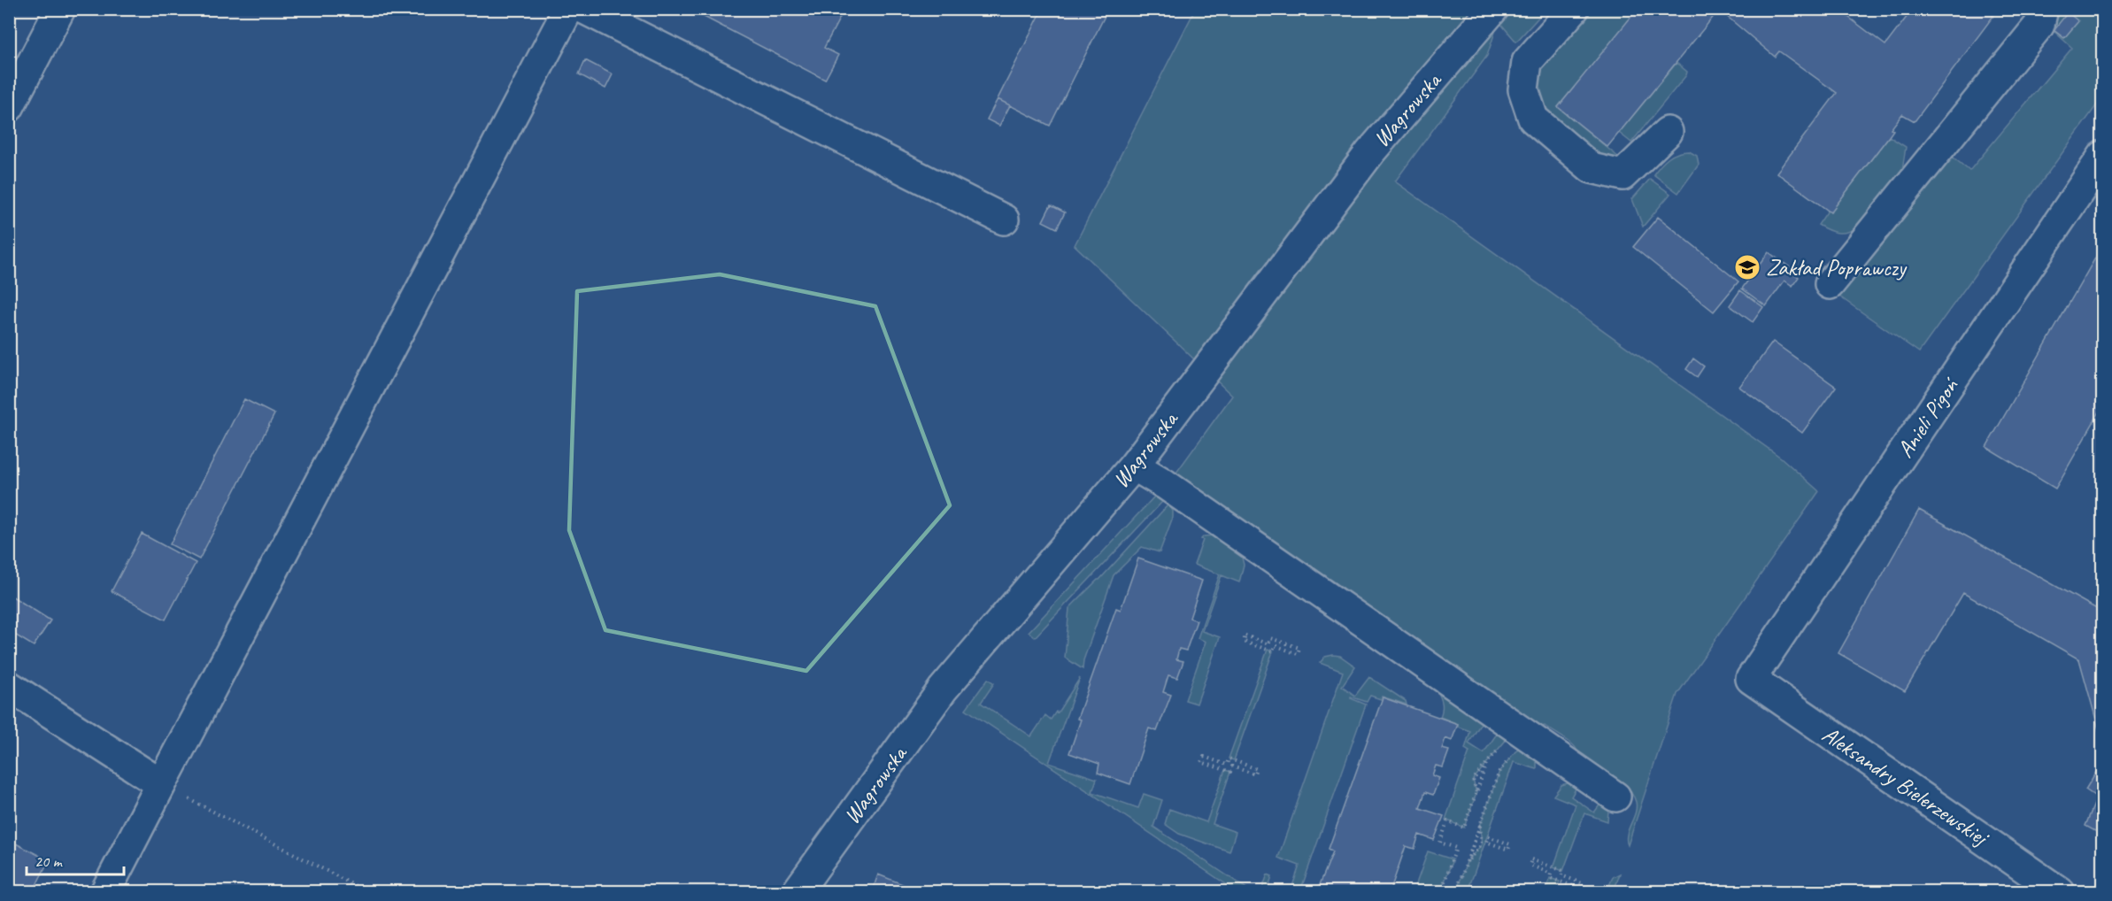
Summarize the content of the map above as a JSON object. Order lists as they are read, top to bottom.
{
  "streets": {
    "street": ["Wagrowska", "Anieli Pigoń", "Aleksandry Bielerzewskiej"]
  },
  "crossings": [
    ["Anieli Pigoń", "Aleksandry Bielerzewskiej"]
  ],
  "places": {
    "school or university": ["Zakład Poprawczy"]
  },
  "scale_bar": "20 m"
}
